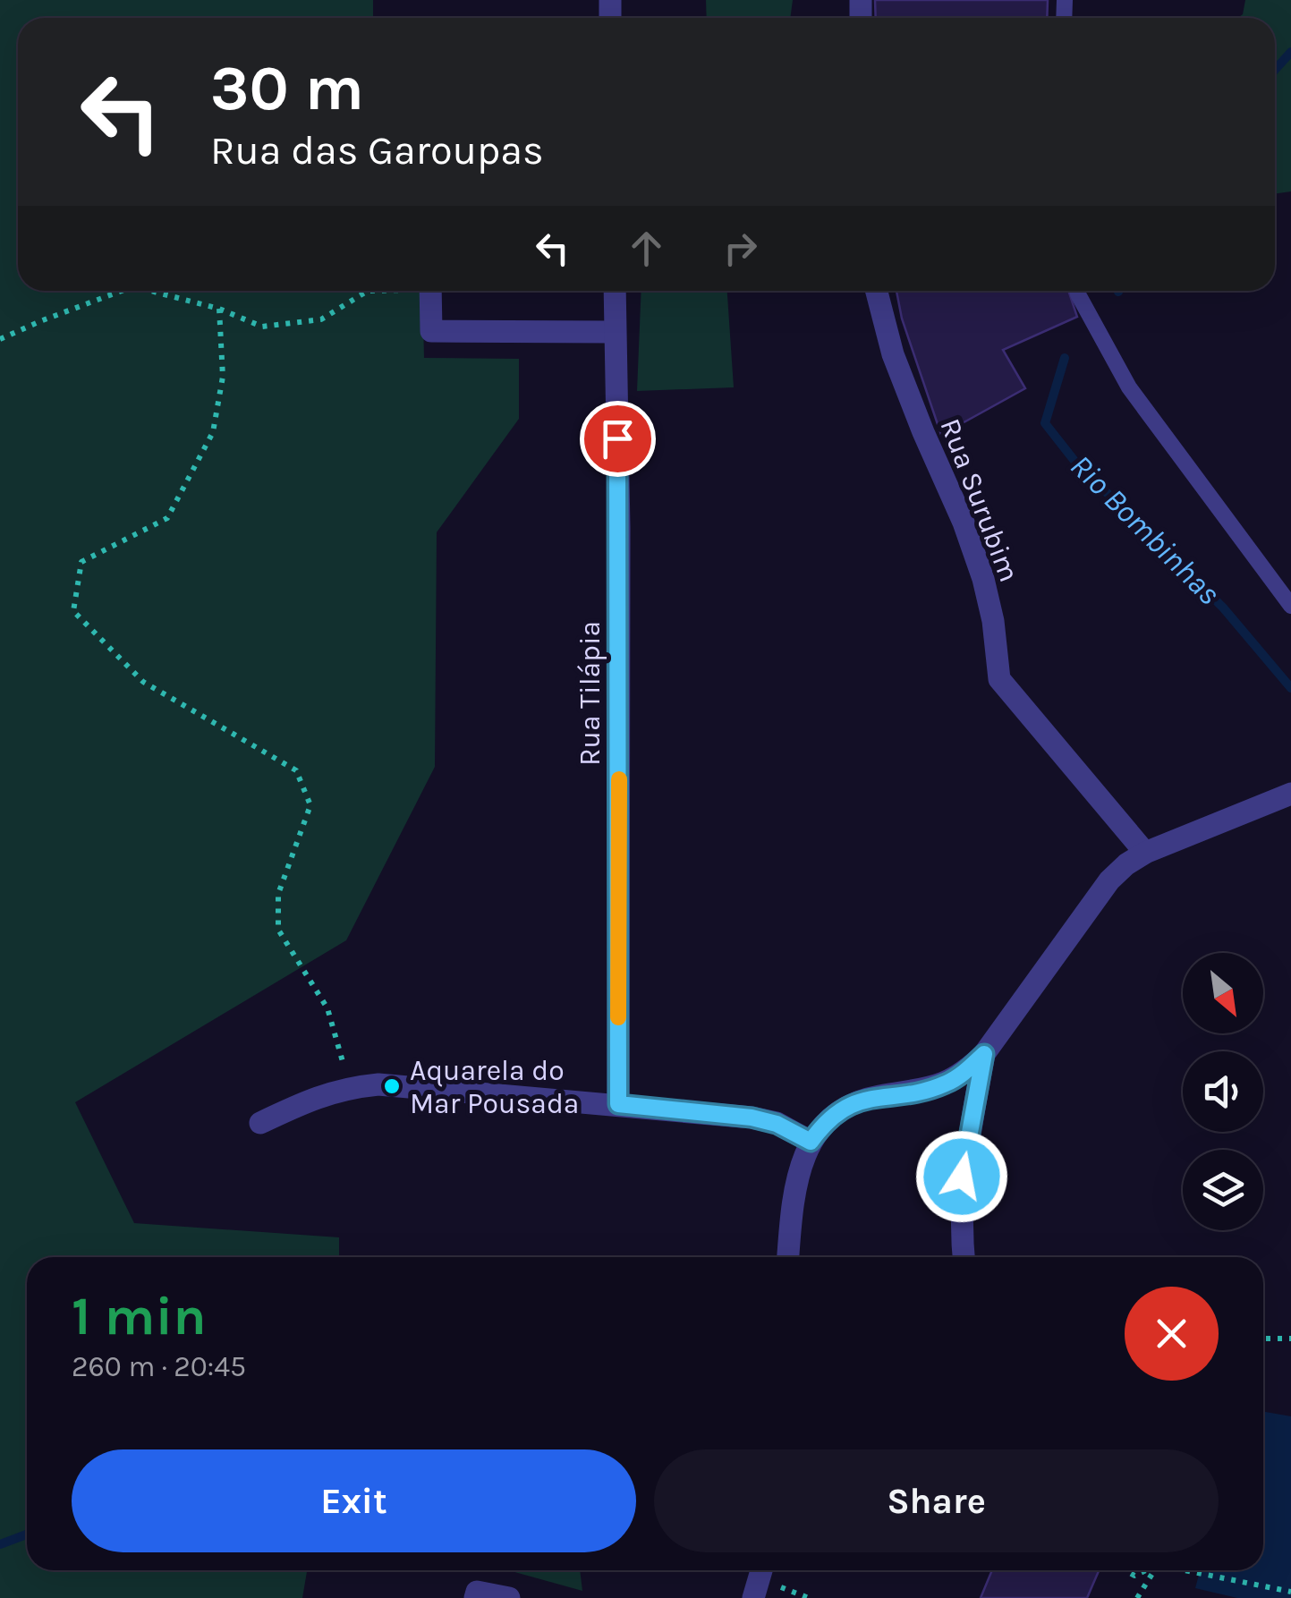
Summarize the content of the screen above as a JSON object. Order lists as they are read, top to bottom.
{
  "streets": {
    "street": ["Rua Surubim", "Rua Tilápia"]
  },
  "water": ["Rio Bombinhas"],
  "places": ["Aquarela do Mar Pousada"],
  "north": "bottom right",
  "page": {
    "turn": ["30 m", "Rua das Garoupas"],
    "heading": ["1 min", "260 m · 20:45"],
    "buttons": ["Exit", "Share"]
  }
}
